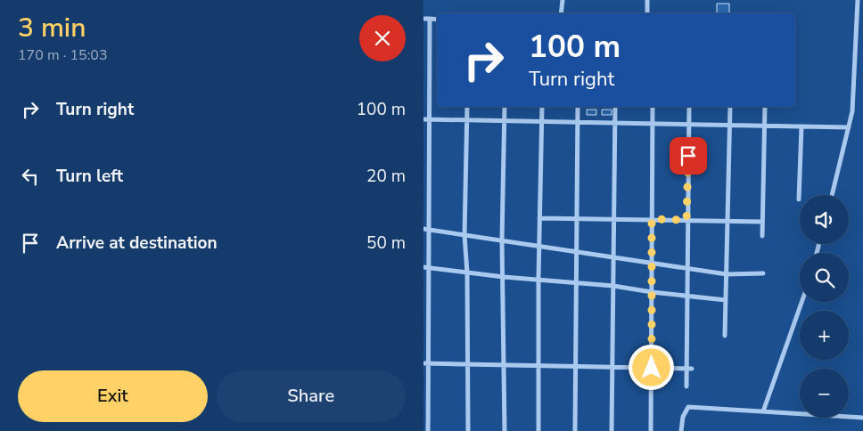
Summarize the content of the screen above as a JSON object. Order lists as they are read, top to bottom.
{
  "page": {
    "heading": ["3 min", "170 m · 15:03"],
    "turn": ["100 m", "Turn right"],
    "list": [
      {
        "name": "Turn right",
        "value": "100 m"
      },
      {
        "name": "Turn left",
        "value": "20 m"
      },
      {
        "name": "Arrive at destination",
        "value": "50 m"
      }
    ],
    "map_buttons": ["+", "−"],
    "buttons": ["Exit", "Share"]
  }
}
